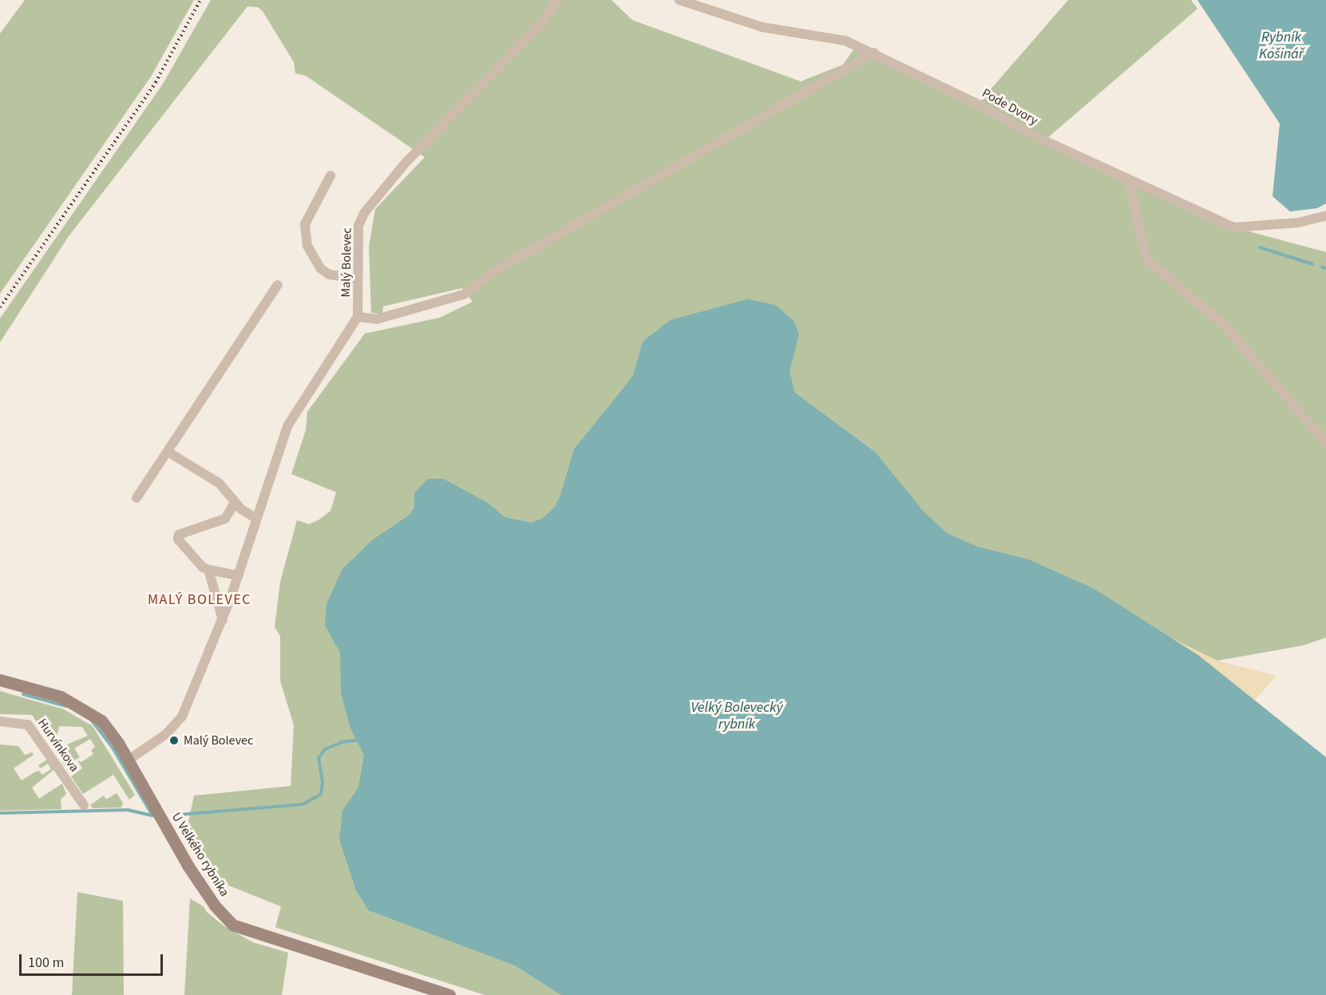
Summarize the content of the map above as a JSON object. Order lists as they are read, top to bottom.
{
  "streets": {
    "street": [
      "Pode Dvory",
      "Malý Bolevec",
      "Hurvínkova",
      "U Velkého rybníka"
    ]
  },
  "districts": ["MALÝ BOLEVEC"],
  "water": ["Rybník Košinář", "Velký Bolevecký rybník"],
  "places": ["Malý Bolevec"],
  "scale_bar": "100 m"
}
